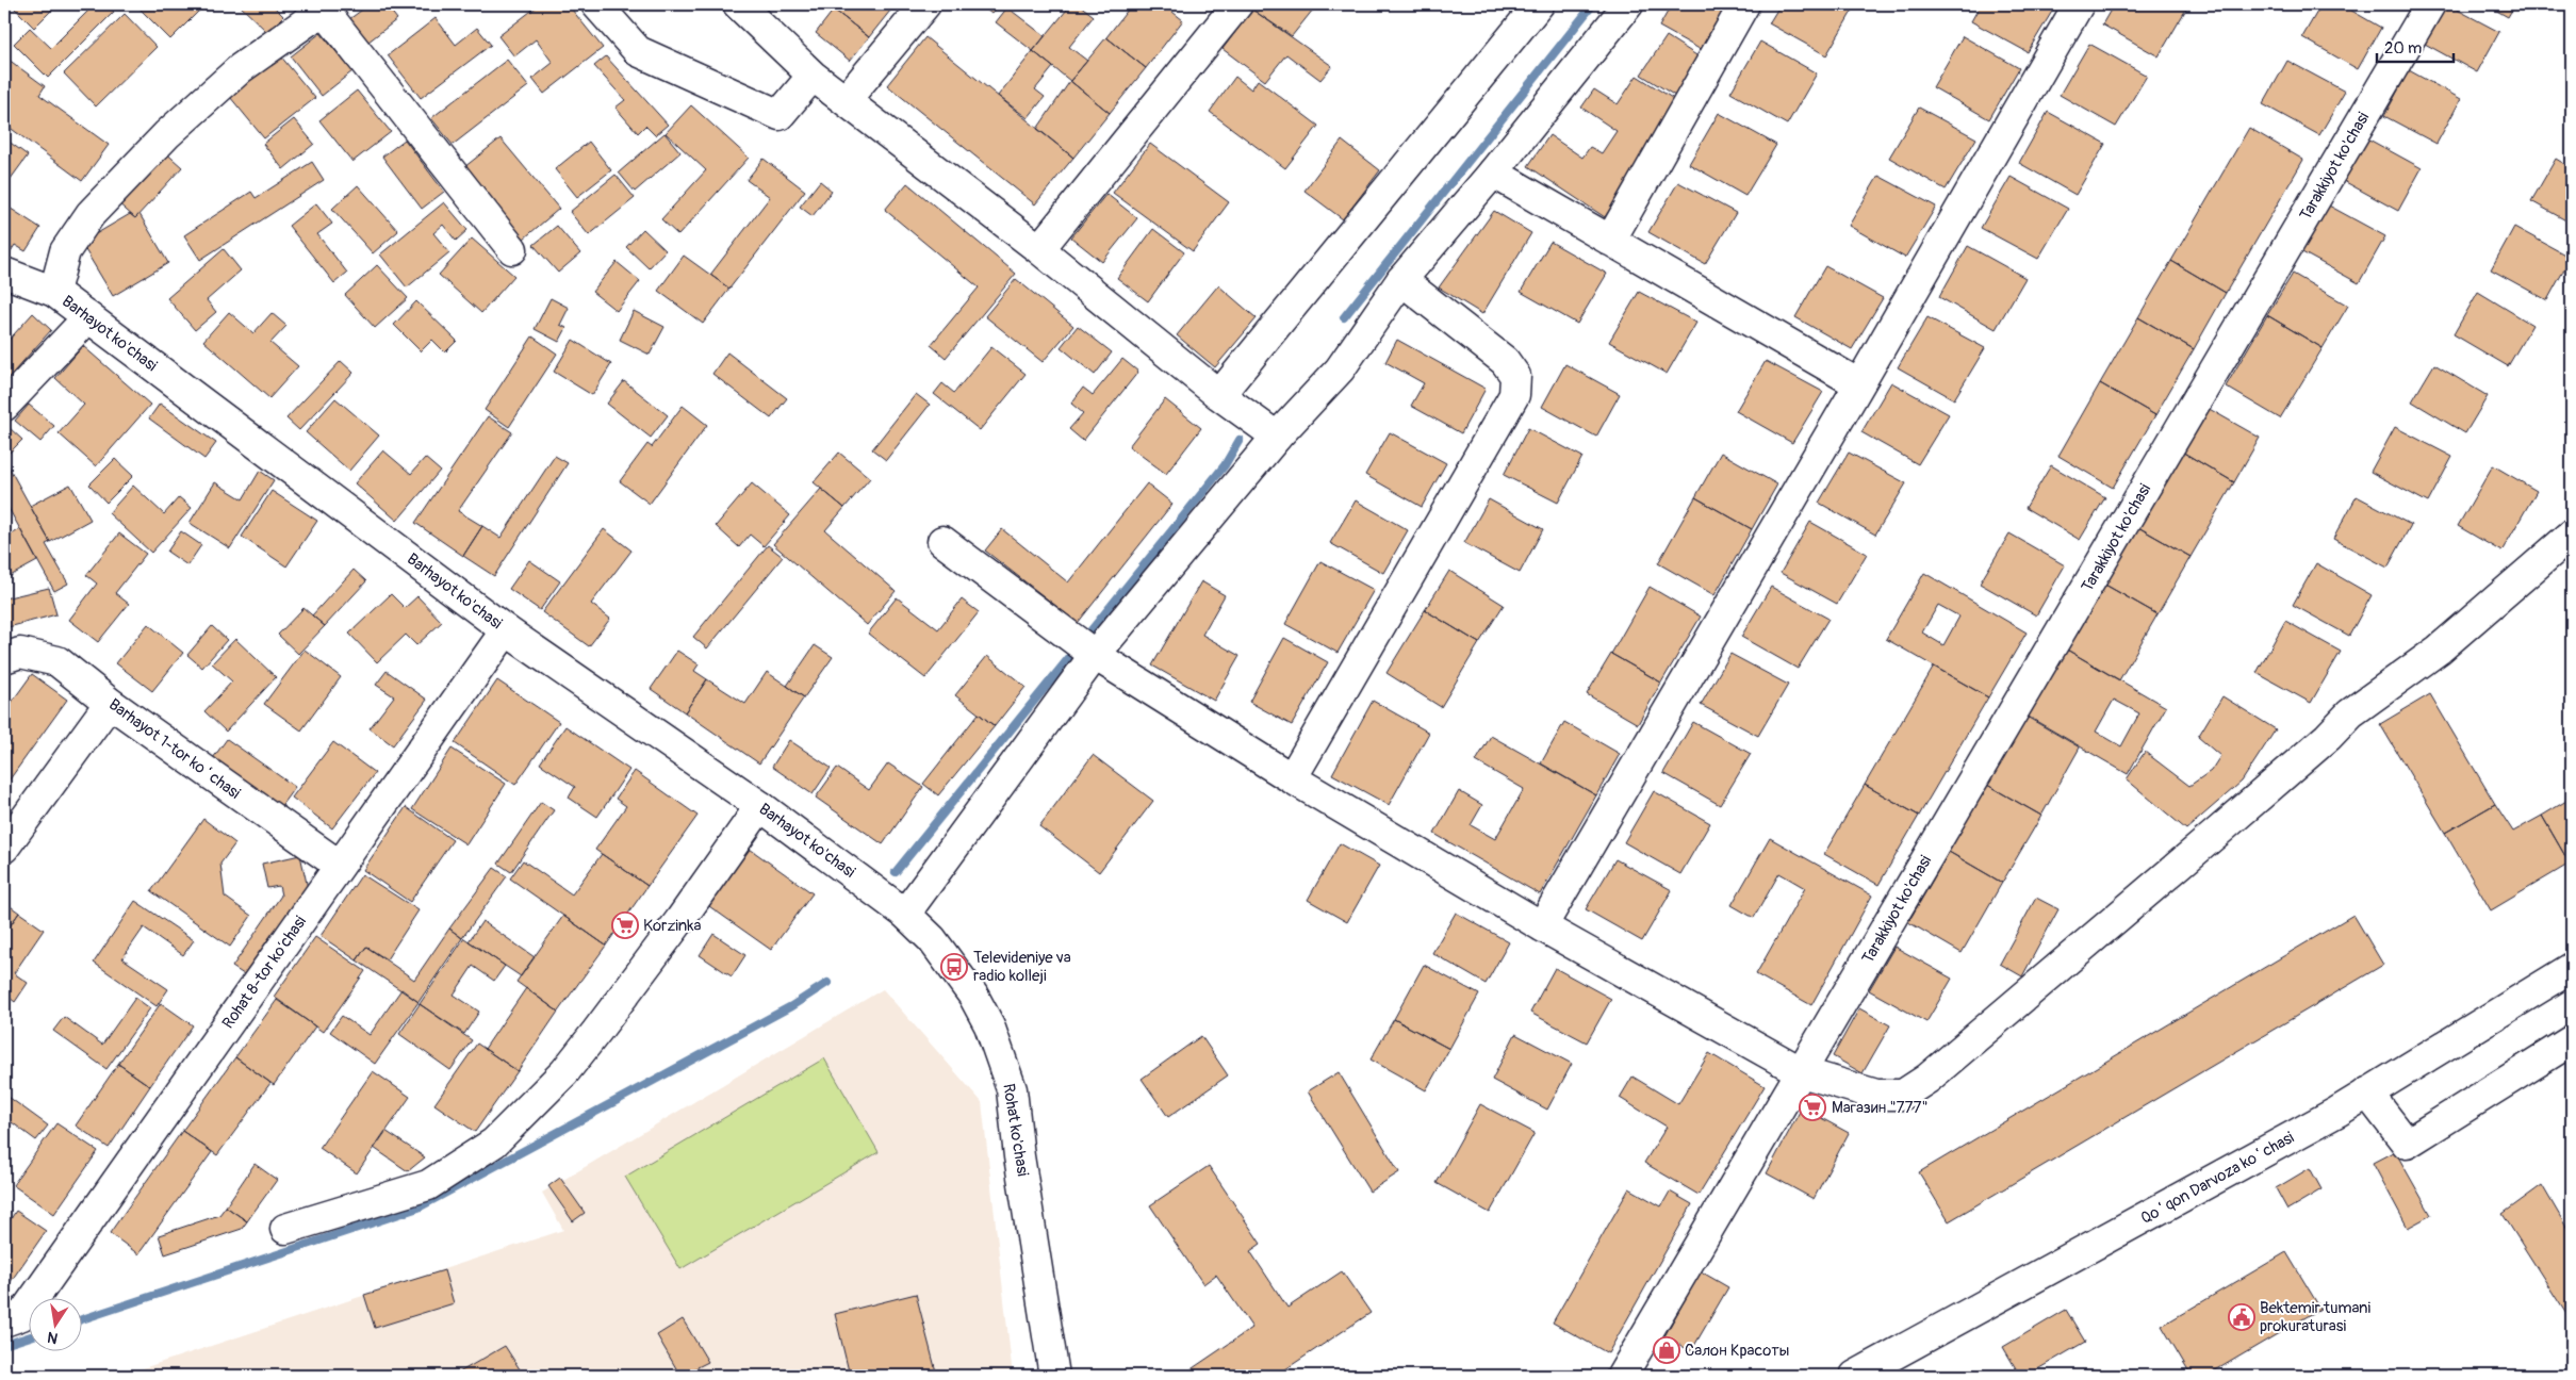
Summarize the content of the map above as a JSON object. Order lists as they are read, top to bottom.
{
  "streets": {
    "street": [
      "Tarakkiyot ko'chasi",
      "Barhayot ko'chasi",
      "Barhayot 1-tor koʻchasi",
      "Rohat 8-tor ko‘chasi",
      "Rohat ko'chasi",
      "Qoʻqon Darvoza koʻchasi"
    ]
  },
  "crossings": [
    ["Barhayot ko'chasi", "Rohat 8-tor ko‘chasi"],
    ["Barhayot ko'chasi", "Rohat ko'chasi"],
    ["Barhayot 1-tor koʻchasi", "Rohat 8-tor ko‘chasi"]
  ],
  "places": {
    "supermarket": ["Korzinka", "Магазин \"777\""],
    "bus stop": ["Televideniye va radio kolleji"],
    "public building": ["Bektemir tumani prokuraturasi"],
    "shop": ["Салон Красоты"]
  },
  "scale_bar": "20 m",
  "north": "bottom"
}
